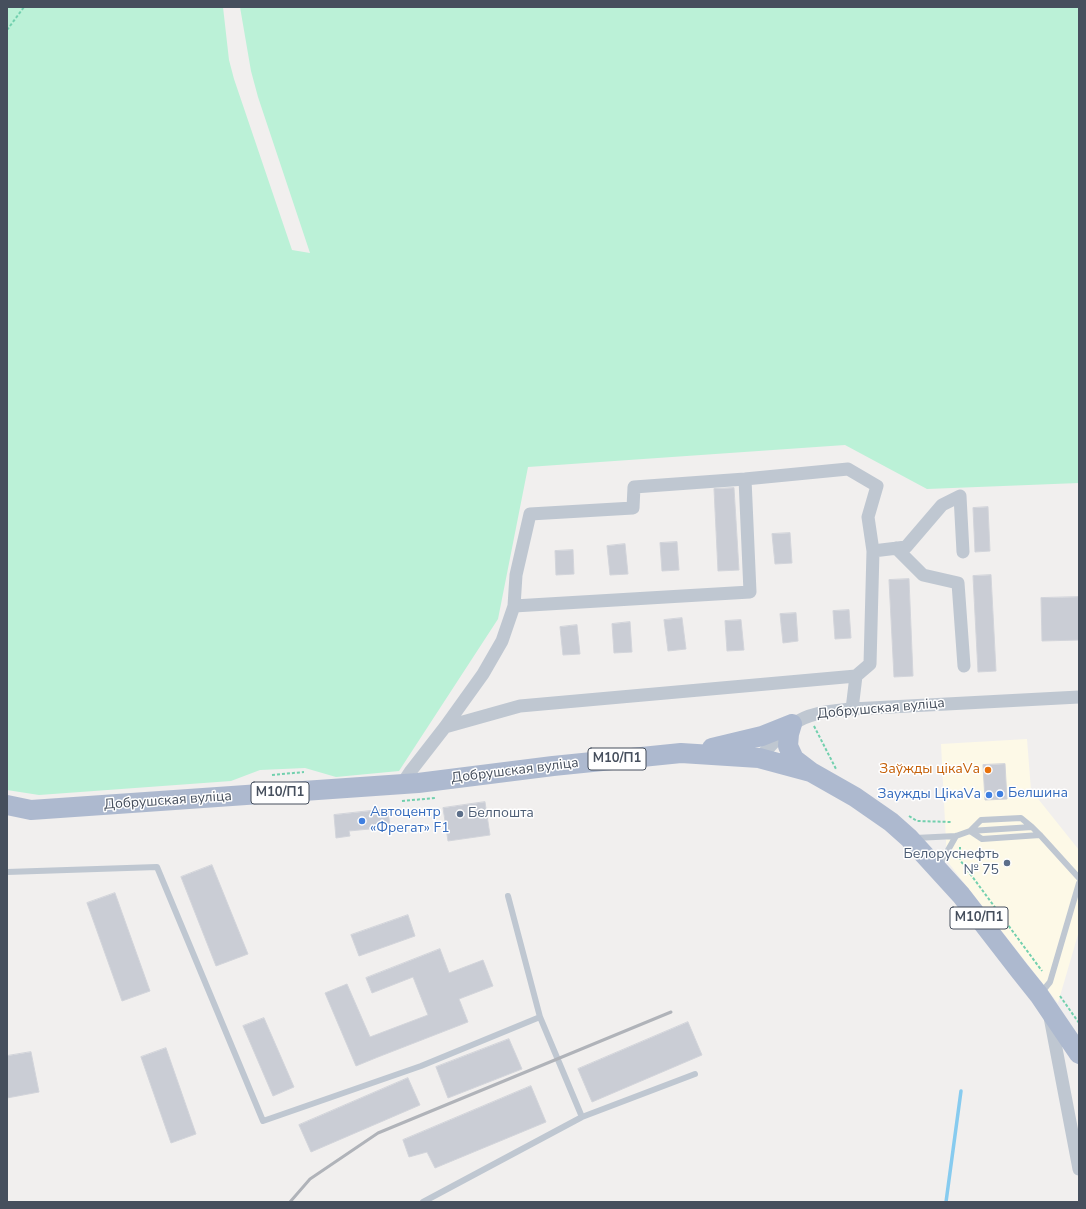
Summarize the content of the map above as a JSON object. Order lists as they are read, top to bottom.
{
  "streets": {
    "main road": ["Добрушская вуліца", "М10/П1"]
  },
  "crossings": [
    ["Добрушская вуліца", "М10/П1"]
  ],
  "places": [
    "Заўжды цікаVа",
    "Белшина",
    "Заужды ЦікаVа",
    "Белпошта",
    "Автоцентр «Фрегат» F1",
    "Белоруснефть № 75"
  ]
}
